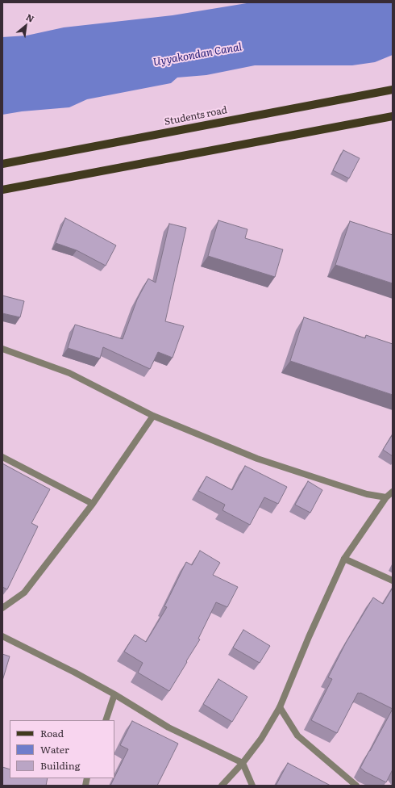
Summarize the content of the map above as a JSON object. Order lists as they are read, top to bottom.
{
  "streets": {
    "main road": ["Students road"]
  },
  "water": ["Uyyakondan Canal"],
  "legend": ["Road", "Water", "Building"],
  "north": "top right"
}
